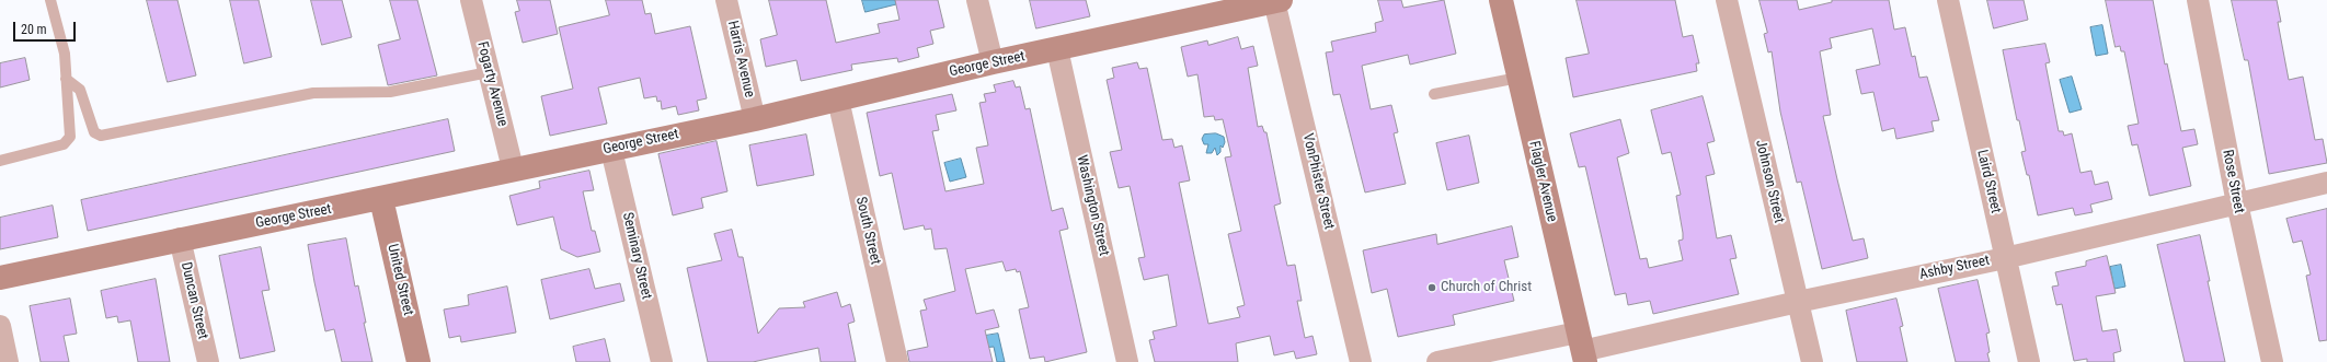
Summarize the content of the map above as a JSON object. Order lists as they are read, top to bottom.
{
  "streets": {
    "street": [
      "Harris Avenue",
      "George Street",
      "Fogarty Avenue",
      "VonPhister Street",
      "Flagler Avenue",
      "Johnson Street",
      "Laird Street",
      "Rose Street",
      "Washington Street",
      "South Street",
      "Seminary Street",
      "Ashby Street",
      "United Street",
      "Duncan Street"
    ]
  },
  "crossings": [
    ["Harris Avenue", "George Street"],
    ["George Street", "Fogarty Avenue"],
    ["George Street", "VonPhister Street"],
    ["George Street", "Washington Street"],
    ["George Street", "South Street"],
    ["George Street", "Seminary Street"],
    ["George Street", "United Street"],
    ["George Street", "Duncan Street"],
    ["Flagler Avenue", "Ashby Street"],
    ["Johnson Street", "Ashby Street"],
    ["Laird Street", "Ashby Street"],
    ["Rose Street", "Ashby Street"]
  ],
  "places": ["Church of Christ"],
  "scale_bar": "20 m"
}
